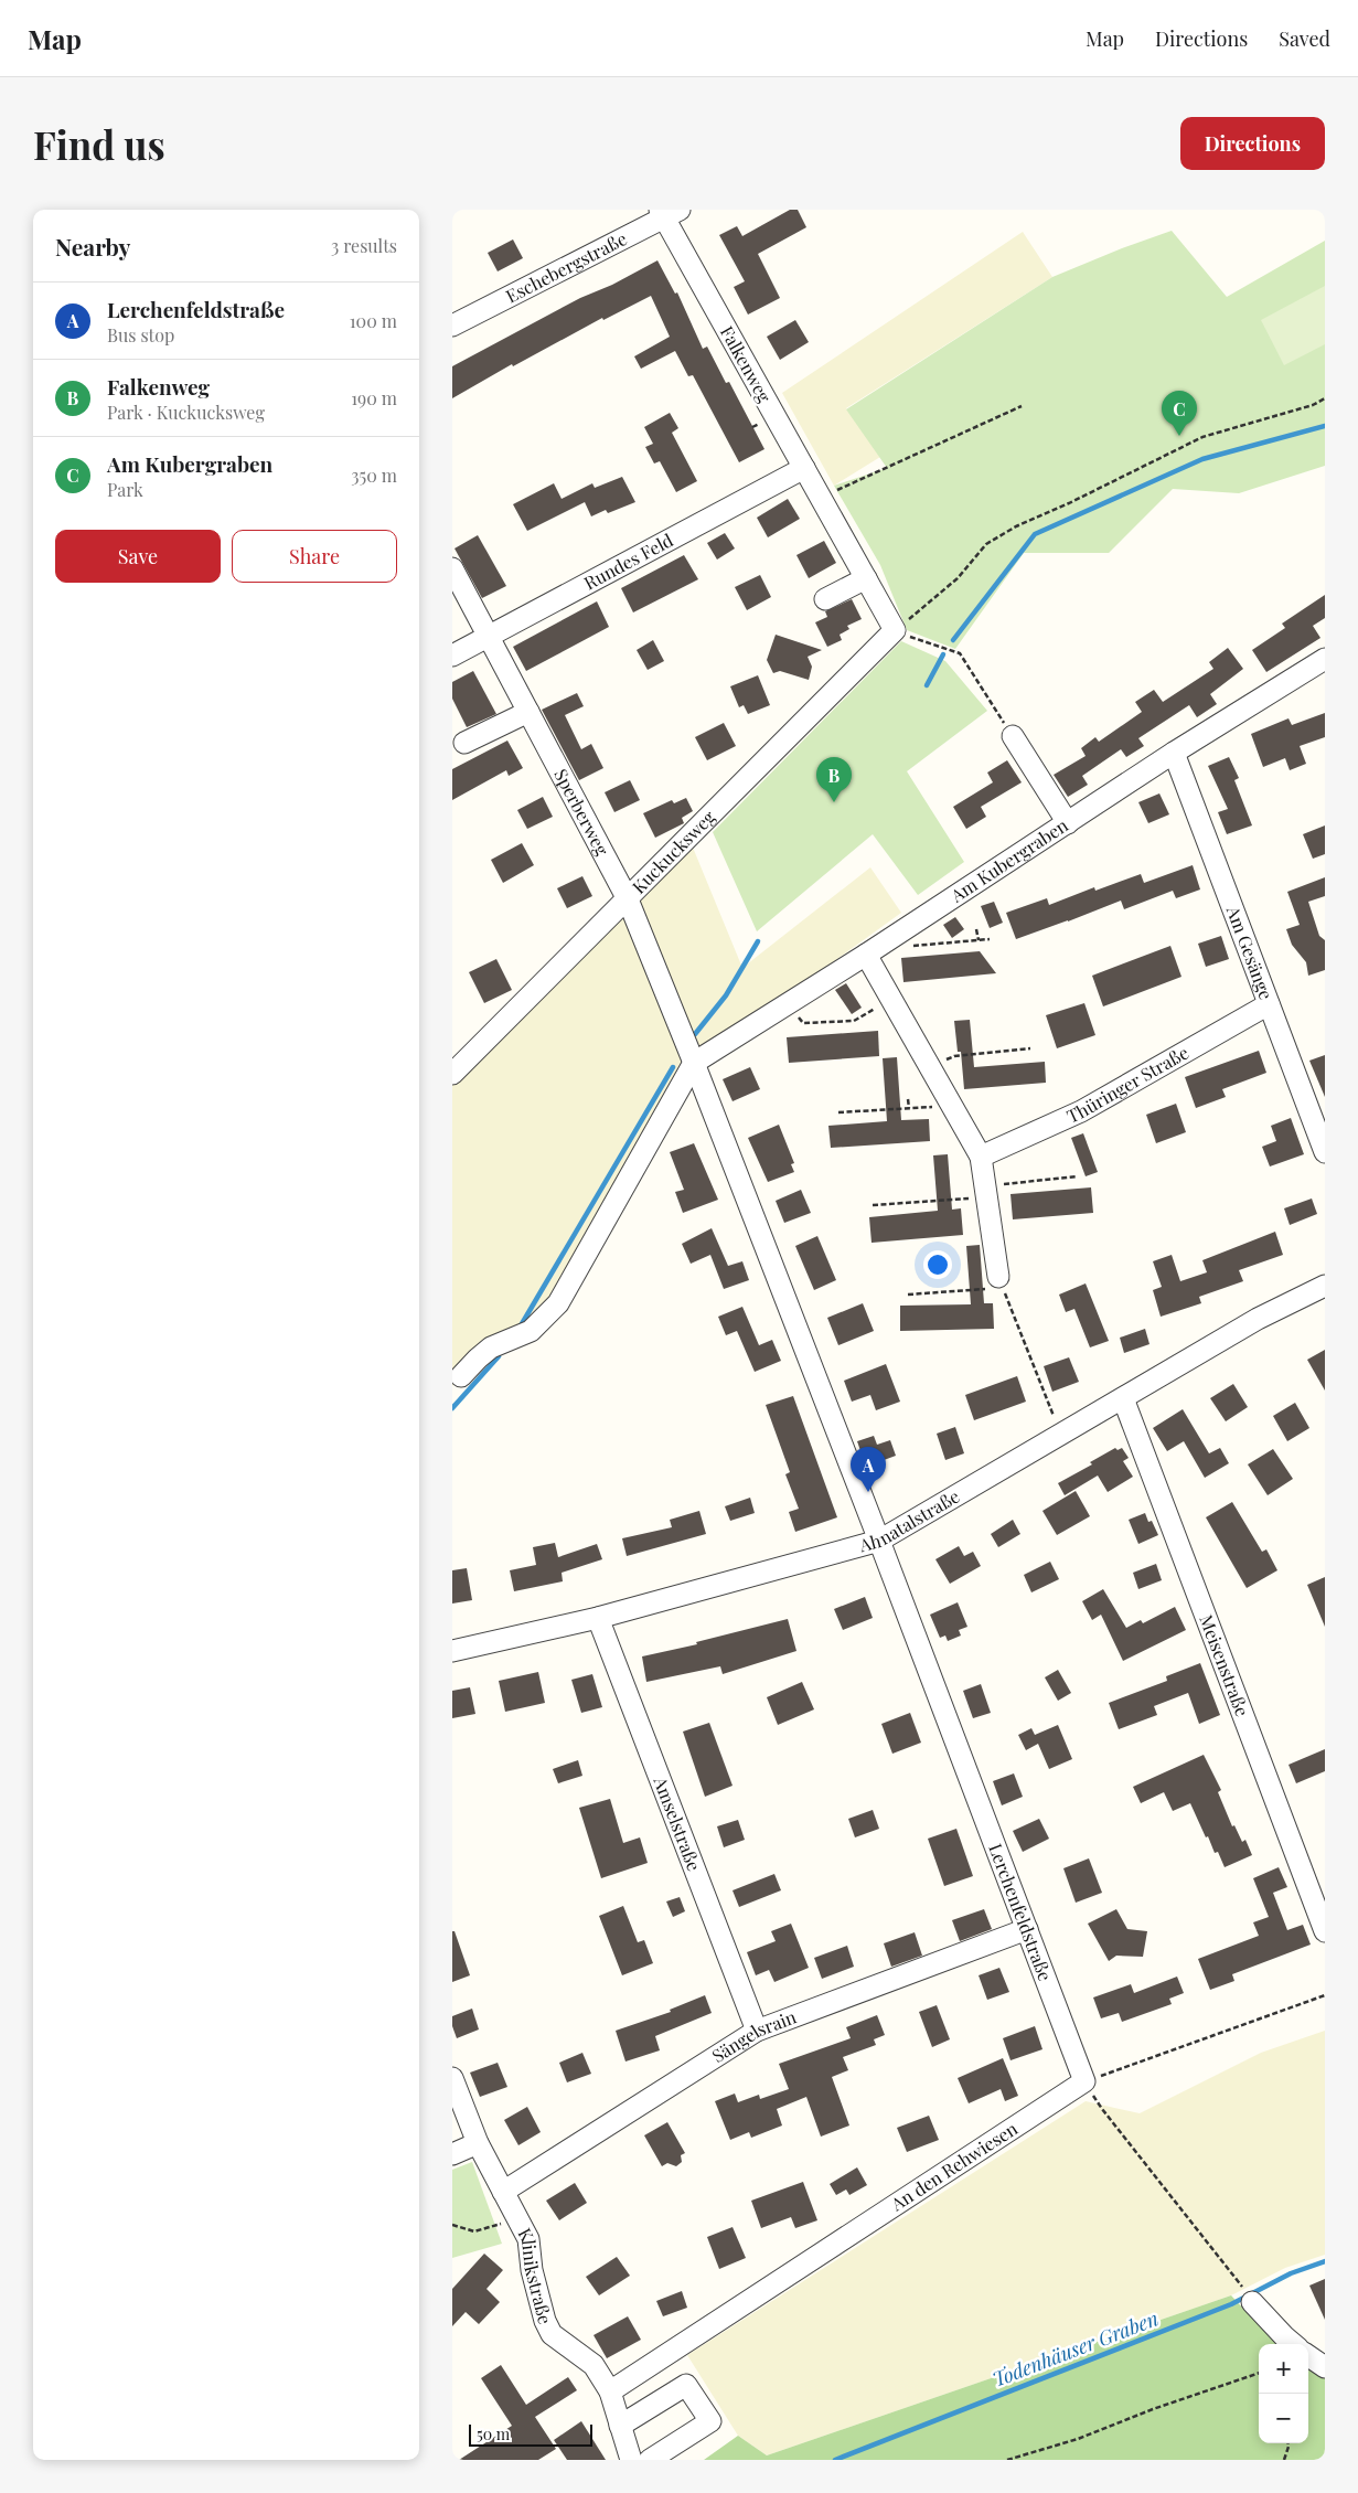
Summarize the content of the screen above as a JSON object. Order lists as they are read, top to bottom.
{
  "streets": {
    "street": [
      "Eschebergstraße",
      "Falkenweg",
      "Rundes Feld",
      "Sperberweg",
      "Kuckucksweg",
      "Am Kubergraben",
      "Am Gesänge",
      "Thüringer Straße",
      "Ahnatalstraße",
      "Meisenstraße",
      "Amselstraße",
      "Lerchenfeldstraße",
      "Sängelsrain",
      "An den Rehwiesen",
      "Klinikstraße"
    ]
  },
  "crossings": [
    ["Eschebergstraße", "Falkenweg"],
    ["Falkenweg", "Rundes Feld"],
    ["Falkenweg", "Kuckucksweg"],
    ["Rundes Feld", "Sperberweg"],
    ["Sperberweg", "Kuckucksweg"],
    ["Sperberweg", "Am Kubergraben"],
    ["Sperberweg", "Lerchenfeldstraße"],
    ["Am Kubergraben", "Am Gesänge"],
    ["Am Kubergraben", "Lerchenfeldstraße"],
    ["Am Gesänge", "Thüringer Straße"],
    ["Ahnatalstraße", "Meisenstraße"],
    ["Ahnatalstraße", "Amselstraße"],
    ["Ahnatalstraße", "Lerchenfeldstraße"],
    ["Amselstraße", "Sängelsrain"],
    ["Lerchenfeldstraße", "Sängelsrain"],
    ["Lerchenfeldstraße", "An den Rehwiesen"],
    ["Sängelsrain", "Klinikstraße"],
    ["An den Rehwiesen", "Klinikstraße"]
  ],
  "water": ["Todenhäuser Graben"],
  "scale_bar": "50 m",
  "page": {
    "header": "Map",
    "nav": ["Map", "Directions", "Saved"],
    "buttons": [
      "Directions",
      ["Save", "Share"]
    ],
    "title": "Find us",
    "heading": ["Nearby", "3 results"],
    "list": [
      {
        "mark": "A",
        "name": "Lerchenfeldstraße",
        "note": "Bus stop",
        "value": "100 m"
      },
      {
        "mark": "B",
        "name": "Falkenweg",
        "note": "Park · Kuckucksweg",
        "value": "190 m"
      },
      {
        "mark": "C",
        "name": "Am Kubergraben",
        "note": "Park",
        "value": "350 m"
      }
    ],
    "pins": ["C", "B", "A"],
    "map_buttons": ["+", "−"],
    "scale": "50 m"
  }
}
